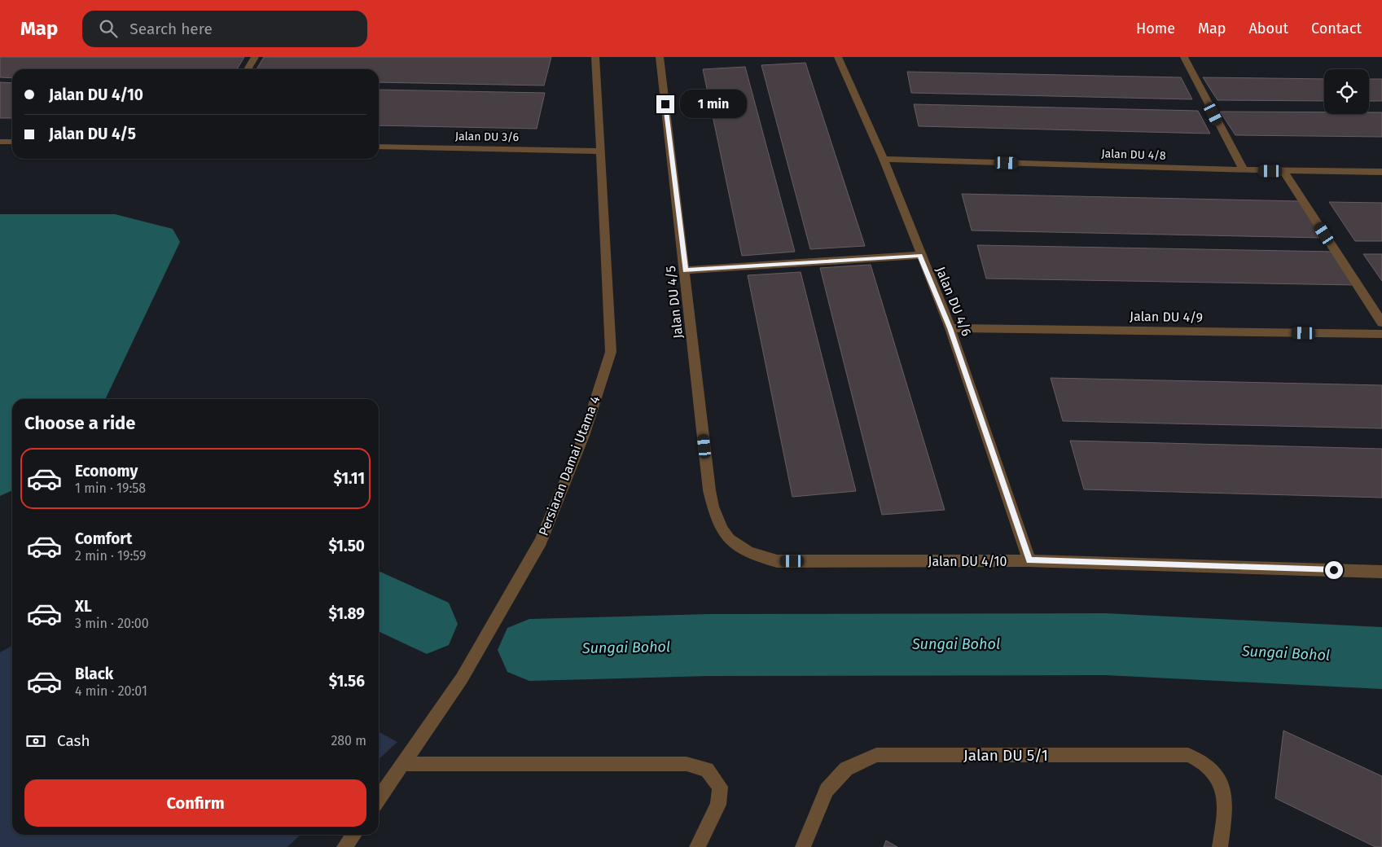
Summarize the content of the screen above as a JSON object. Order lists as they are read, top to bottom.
{
  "streets": {
    "street": [
      "Jalan DU 3/6",
      "Jalan DU 4/8",
      "Jalan DU 4/6",
      "Jalan DU 4/5",
      "Jalan DU 4/9",
      "Persiaran Damai Utama 4",
      "Jalan DU 4/10",
      "Jalan DU 5/1"
    ]
  },
  "crossings": [
    ["Jalan DU 3/6", "Persiaran Damai Utama 4"],
    ["Jalan DU 4/8", "Jalan DU 4/6"],
    ["Jalan DU 4/6", "Jalan DU 4/9"],
    ["Jalan DU 4/6", "Jalan DU 4/10"],
    ["Jalan DU 4/5", "Jalan DU 4/10"]
  ],
  "water": ["Sungai Bohol"],
  "page": {
    "header": "Map",
    "search": "Search here",
    "nav": [
      "Home",
      "Map",
      "About",
      "Contact"
    ],
    "banner": ["Jalan DU 4/10", "Jalan DU 4/5"],
    "bubble": "1 min",
    "heading": "Choose a ride",
    "list": [
      {
        "name": "Economy",
        "note": "1 min · 19:58",
        "value": "$1.11"
      },
      {
        "name": "Comfort",
        "note": "2 min · 19:59",
        "value": "$1.50"
      },
      {
        "name": "XL",
        "note": "3 min · 20:00",
        "value": "$1.89"
      },
      {
        "name": "Black",
        "note": "4 min · 20:01",
        "value": "$1.56"
      }
    ],
    "pay": ["Cash", "280 m"],
    "buttons": "Confirm"
  }
}
